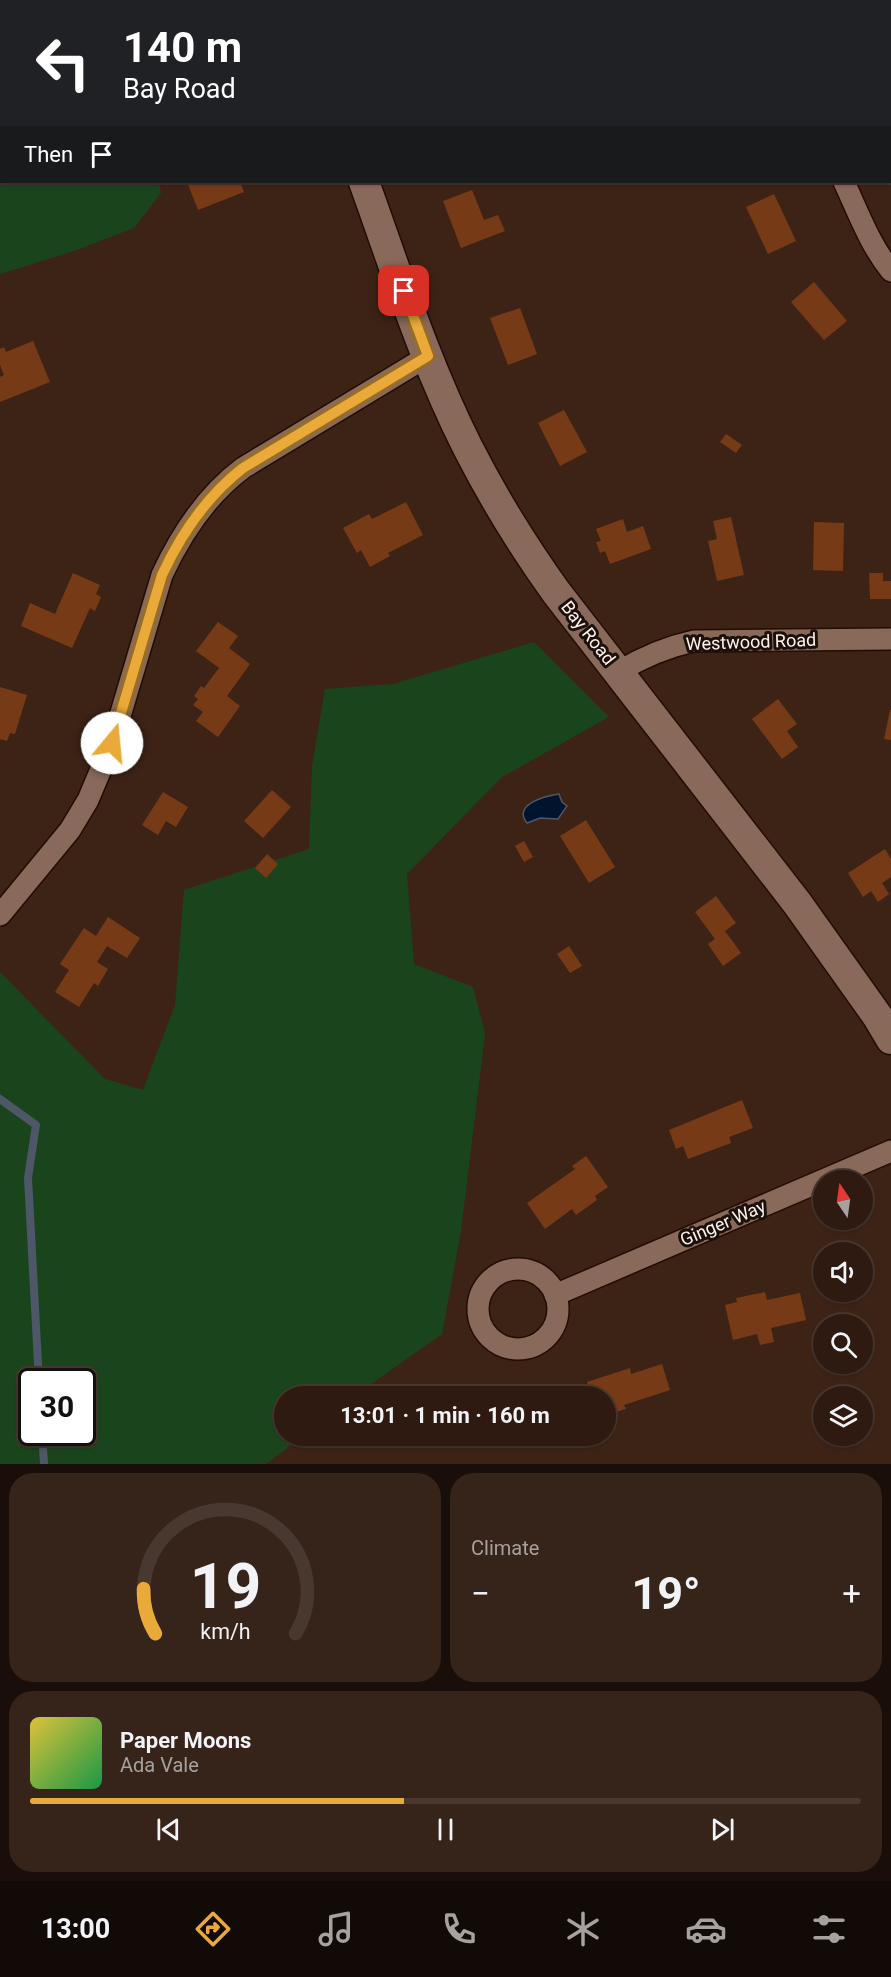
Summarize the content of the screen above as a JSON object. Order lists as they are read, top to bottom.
{
  "streets": {
    "main road": ["Bay Road"],
    "street": ["Westwood Road", "Ginger Way"]
  },
  "crossings": [
    ["Bay Road", "Westwood Road"]
  ],
  "north": "top",
  "page": {
    "turn": ["140 m", "Bay Road"],
    "then": "Then",
    "limit": "30",
    "trip": "13:01 · 1 min · 160 m",
    "tile": "Climate",
    "heat": ["−", "19°", "+"],
    "song": ["Paper Moons", "Ada Vale"],
    "tabs": "13:00",
    "gauge": ["19", "km/h"]
  }
}
